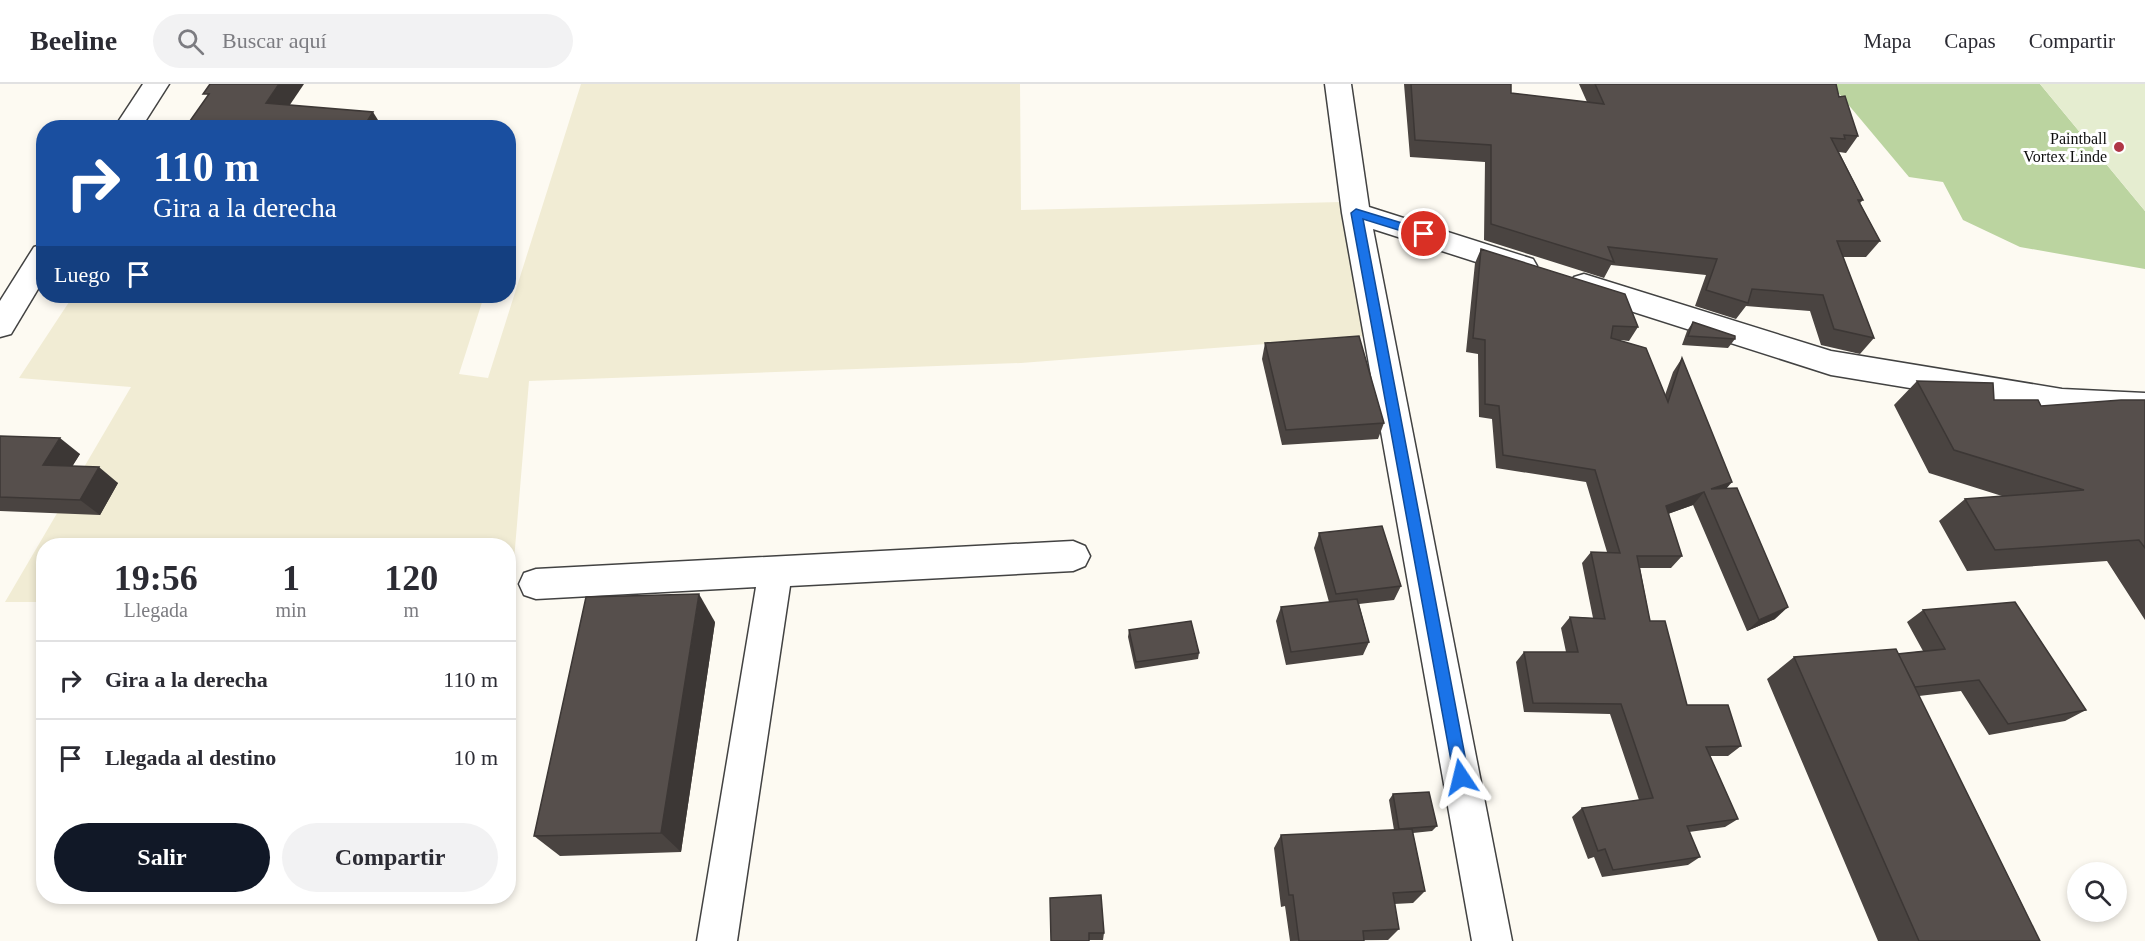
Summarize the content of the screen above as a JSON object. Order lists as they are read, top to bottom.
{
  "places": ["Paintball Vortex Linde"],
  "page": {
    "header": "Beeline",
    "search": "Buscar aquí",
    "nav": ["Mapa", "Capas", "Compartir"],
    "turn": ["110 m", "Gira a la derecha"],
    "then": "Luego",
    "eta": [
      "19:56",
      "Llegada",
      "1",
      "min",
      "120",
      "m"
    ],
    "list": [
      {
        "name": "Gira a la derecha",
        "value": "110 m"
      },
      {
        "name": "Llegada al destino",
        "value": "10 m"
      }
    ],
    "buttons": ["Salir", "Compartir"]
  }
}
